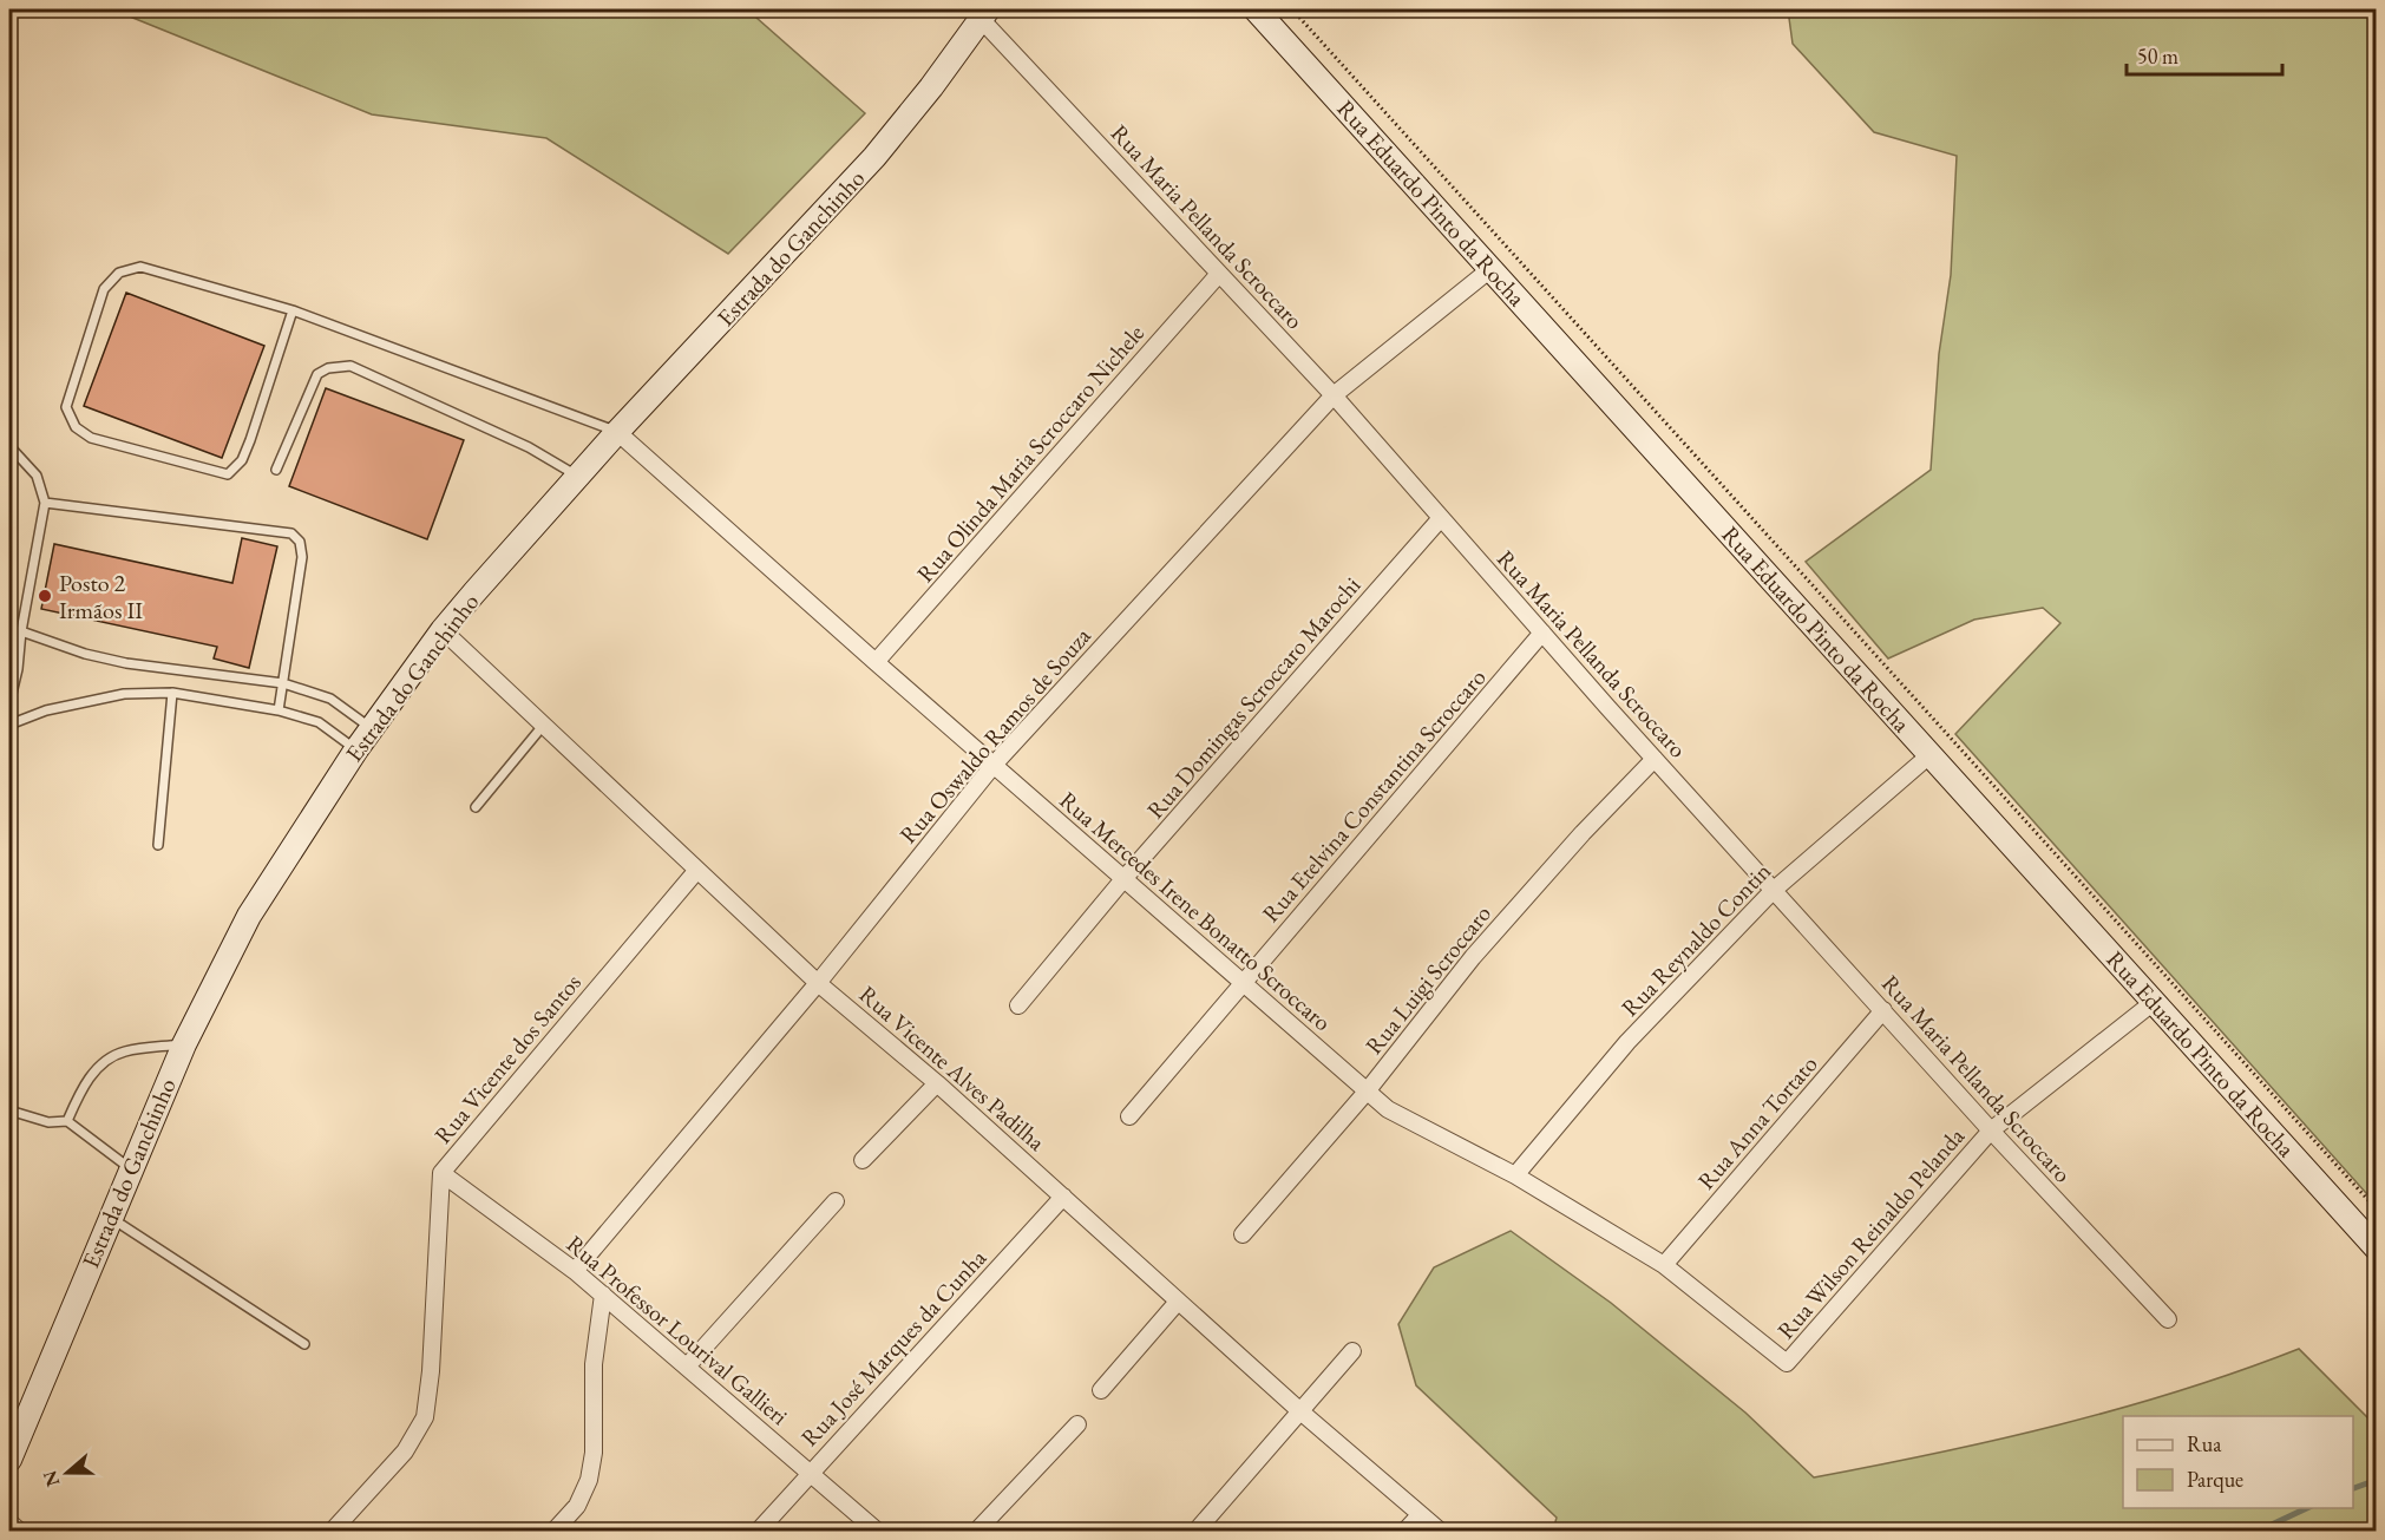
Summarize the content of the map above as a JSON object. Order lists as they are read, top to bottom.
{
  "streets": {
    "street": [
      "Rua Eduardo Pinto da Rocha",
      "Rua Maria Pellanda Scroccaro",
      "Estrada do Ganchinho",
      "Rua Olinda Maria Scroccaro Nichele",
      "Rua Domingas Scroccaro Marochi",
      "Rua Oswaldo Ramos de Souza",
      "Rua Etelvina Constantina Scroccaro",
      "Rua Mercedes Irene Bonatto Scroccaro",
      "Rua Reynaldo Contin",
      "Rua Luigi Scroccaro",
      "Rua Vicente dos Santos",
      "Rua Vicente Alves Padilha",
      "Rua Anna Tortato",
      "Rua Wilson Reinaldo Pelanda",
      "Rua Professor Lourival Gallieri",
      "Rua José Marques da Cunha"
    ]
  },
  "crossings": [
    ["Rua Eduardo Pinto da Rocha", "Rua Oswaldo Ramos de Souza"],
    ["Rua Eduardo Pinto da Rocha", "Rua Reynaldo Contin"],
    ["Rua Eduardo Pinto da Rocha", "Rua Wilson Reinaldo Pelanda"],
    ["Rua Maria Pellanda Scroccaro", "Estrada do Ganchinho"],
    ["Rua Maria Pellanda Scroccaro", "Rua Olinda Maria Scroccaro Nichele"],
    ["Rua Maria Pellanda Scroccaro", "Rua Domingas Scroccaro Marochi"],
    ["Rua Maria Pellanda Scroccaro", "Rua Oswaldo Ramos de Souza"],
    ["Rua Maria Pellanda Scroccaro", "Rua Etelvina Constantina Scroccaro"],
    ["Rua Maria Pellanda Scroccaro", "Rua Reynaldo Contin"],
    ["Rua Maria Pellanda Scroccaro", "Rua Luigi Scroccaro"],
    ["Rua Maria Pellanda Scroccaro", "Rua Anna Tortato"],
    ["Rua Maria Pellanda Scroccaro", "Rua Wilson Reinaldo Pelanda"],
    ["Estrada do Ganchinho", "Rua Mercedes Irene Bonatto Scroccaro"],
    ["Estrada do Ganchinho", "Rua Vicente Alves Padilha"],
    ["Rua Olinda Maria Scroccaro Nichele", "Rua Mercedes Irene Bonatto Scroccaro"],
    ["Rua Domingas Scroccaro Marochi", "Rua Mercedes Irene Bonatto Scroccaro"],
    ["Rua Oswaldo Ramos de Souza", "Rua Mercedes Irene Bonatto Scroccaro"],
    ["Rua Oswaldo Ramos de Souza", "Rua Vicente Alves Padilha"],
    ["Rua Oswaldo Ramos de Souza", "Rua Professor Lourival Gallieri"],
    ["Rua Etelvina Constantina Scroccaro", "Rua Mercedes Irene Bonatto Scroccaro"],
    ["Rua Mercedes Irene Bonatto Scroccaro", "Rua Reynaldo Contin"],
    ["Rua Mercedes Irene Bonatto Scroccaro", "Rua Luigi Scroccaro"],
    ["Rua Mercedes Irene Bonatto Scroccaro", "Rua Anna Tortato"],
    ["Rua Mercedes Irene Bonatto Scroccaro", "Rua Wilson Reinaldo Pelanda"],
    ["Rua Vicente dos Santos", "Rua Vicente Alves Padilha"],
    ["Rua Vicente dos Santos", "Rua Professor Lourival Gallieri"],
    ["Rua Vicente Alves Padilha", "Rua José Marques da Cunha"],
    ["Rua Professor Lourival Gallieri", "Rua José Marques da Cunha"]
  ],
  "places": ["Posto 2 Irmãos II"],
  "legend": ["Rua", "Parque"],
  "scale_bar": "50 m",
  "north": "left"
}
